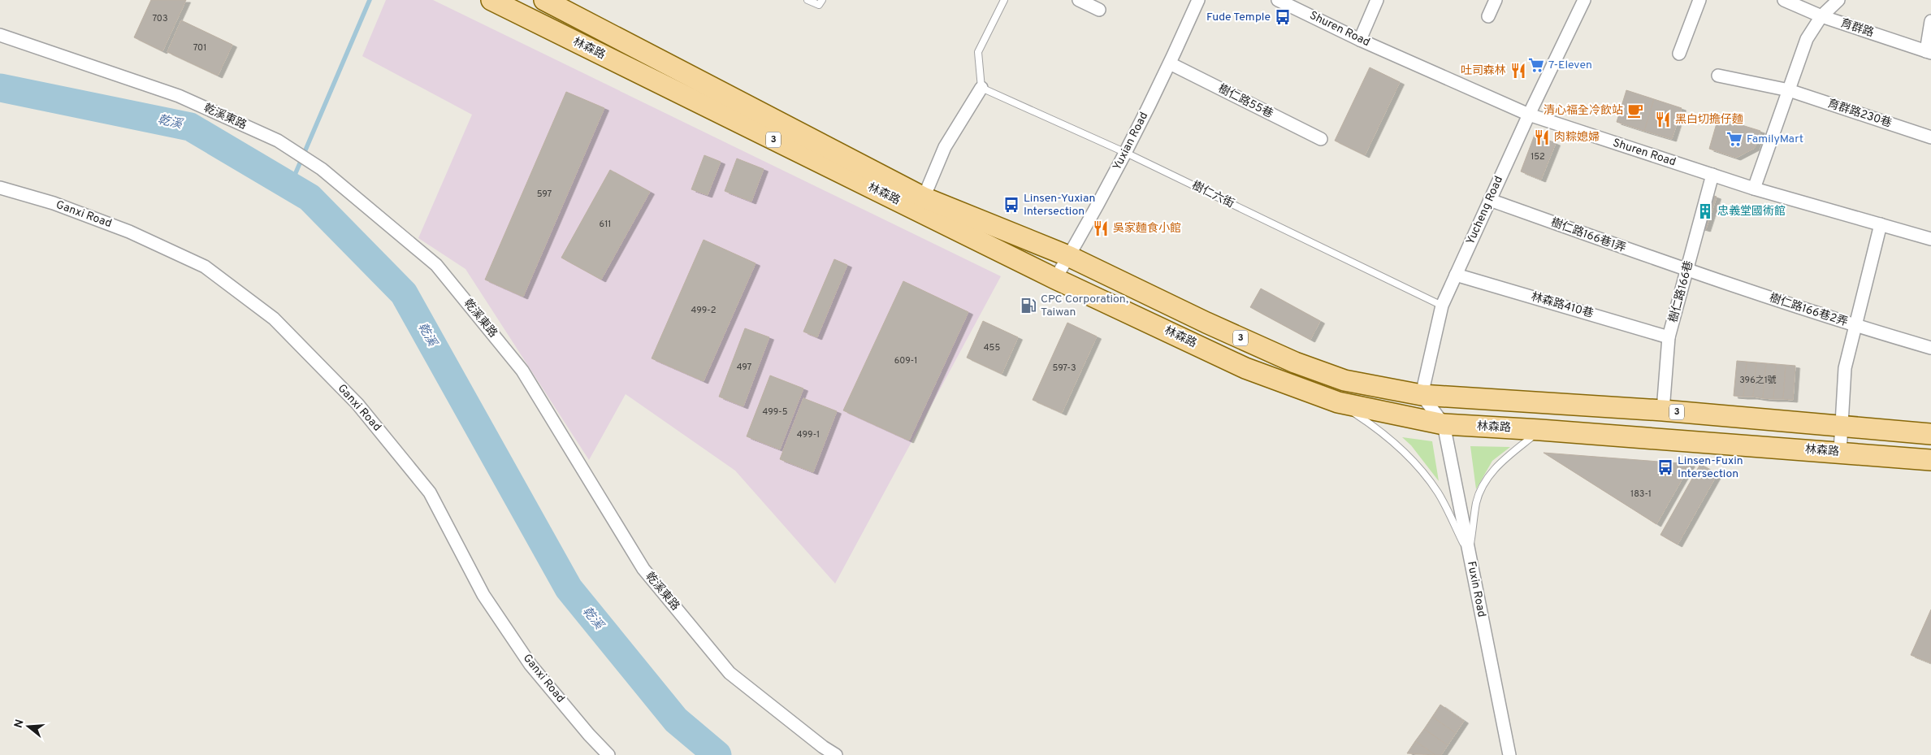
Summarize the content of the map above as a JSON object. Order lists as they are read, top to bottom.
{
  "streets": {
    "main road": ["林森路", "3"],
    "street": [
      "育群路",
      "Shuren Road",
      "樹仁路55巷",
      "育群路230巷",
      "乾溪東路",
      "Yuxian Road",
      "Yucheng Road",
      "Ganxi Road",
      "樹仁路166巷1弄",
      "樹仁路166巷",
      "林森路410巷",
      "樹仁路166巷2弄",
      "Fuxin Road"
    ],
    "lane": ["樹仁六街"]
  },
  "crossings": [
    ["Shuren Road", "Yucheng Road"],
    ["Shuren Road", "樹仁路166巷"],
    ["林森路", "Yuxian Road"],
    ["林森路", "Yucheng Road"],
    ["林森路", "樹仁路166巷"],
    ["林森路", "Fuxin Road"],
    ["樹仁路55巷", "Yuxian Road"],
    ["Yuxian Road", "樹仁六街"],
    ["樹仁六街", "Yucheng Road"],
    ["Yucheng Road", "樹仁路166巷1弄"],
    ["Yucheng Road", "林森路410巷"],
    ["樹仁路166巷1弄", "樹仁路166巷"],
    ["樹仁路166巷1弄", "樹仁路166巷2弄"],
    ["樹仁路166巷", "林森路410巷"],
    ["樹仁路166巷", "樹仁路166巷2弄"]
  ],
  "water": ["乾溪"],
  "places": {
    "bus stop": ["Fude Temple", "Linsen-Yuxian Intersection", "Linsen-Fuxin Intersection"],
    "supermarket": ["7-Eleven", "FamilyMart"],
    "restaurant": [
      "吐司森林",
      "黑白切擔仔麵",
      "肉粽媳婦",
      "吳家麵食小館"
    ],
    "cafe": ["清心福全冷飲站"],
    "building": ["忠義堂國術館"],
    "fuel station": ["CPC Corporation, Taiwan"]
  },
  "house_numbers": [
    "703",
    "701",
    "152",
    "597",
    "611",
    "499-2",
    "455",
    "609-1",
    "497",
    "597-3",
    "396之1號",
    "499-5",
    "499-1",
    "183-1"
  ],
  "north": "left"
}
